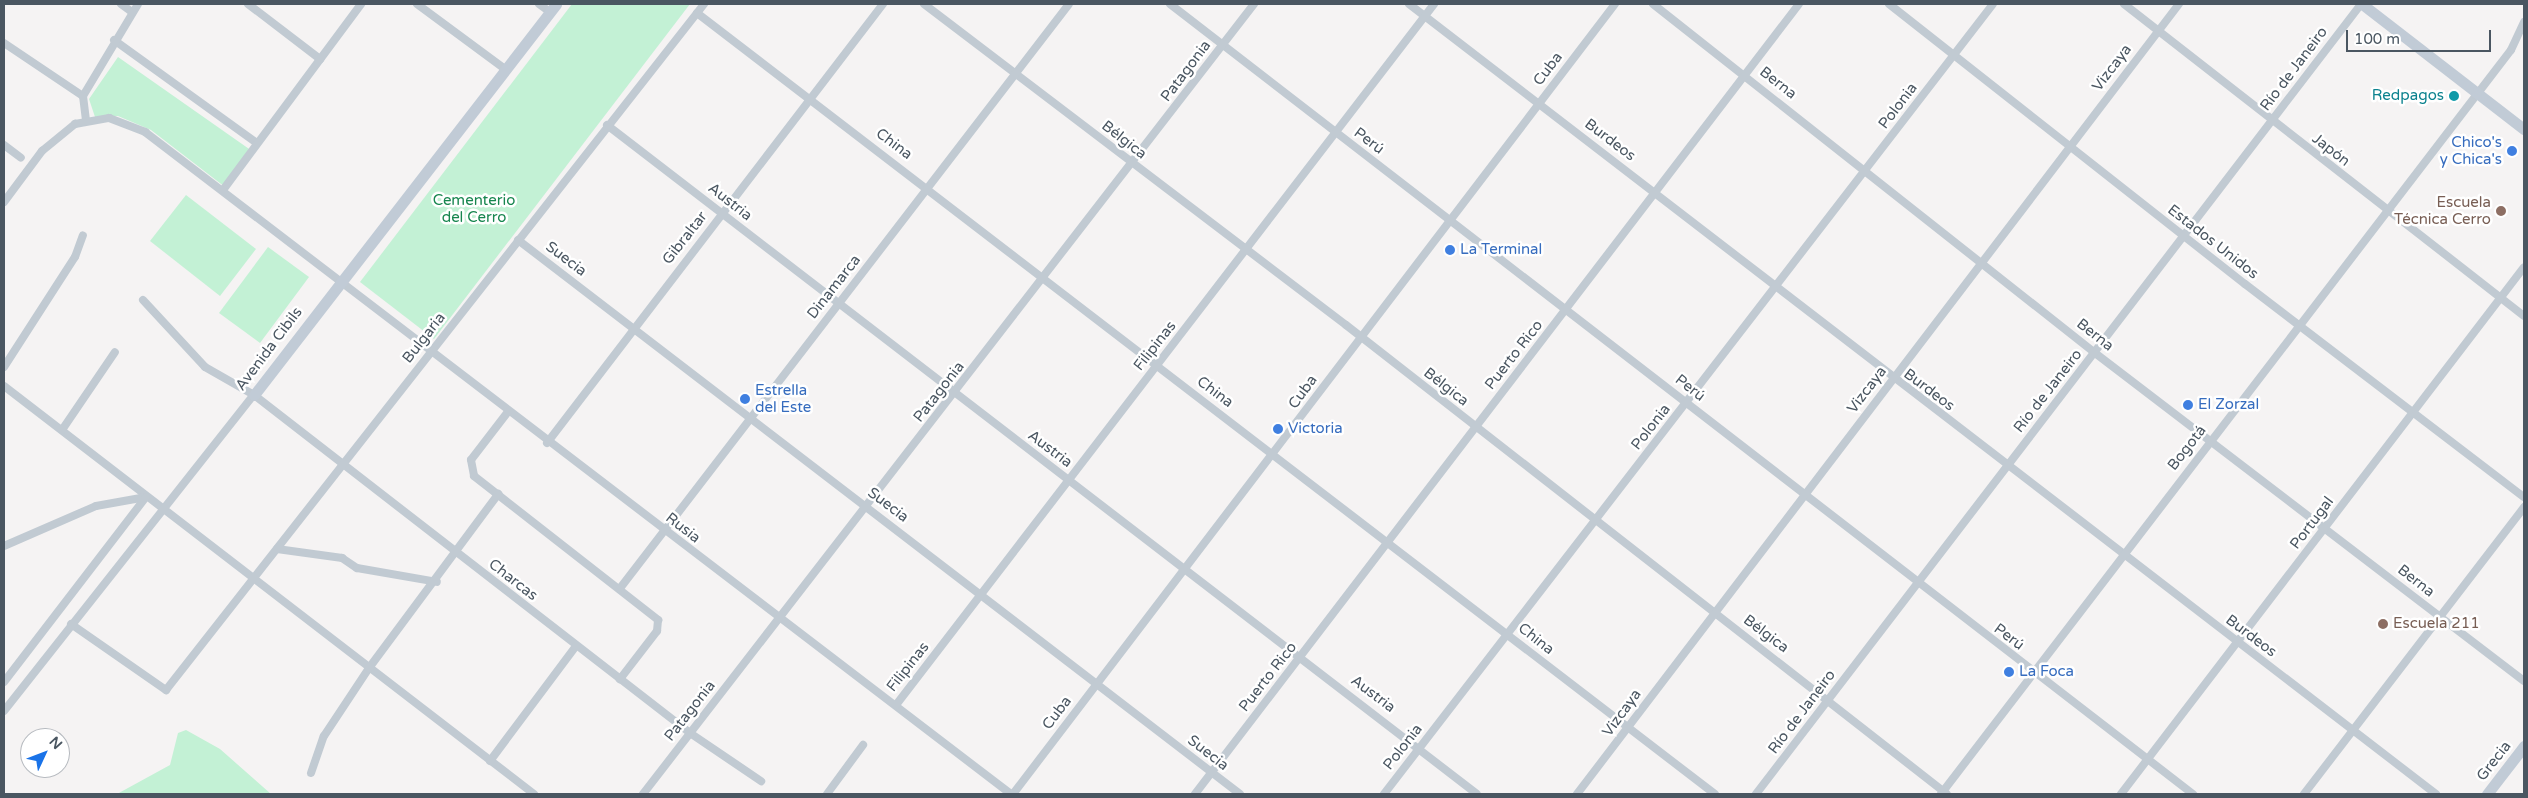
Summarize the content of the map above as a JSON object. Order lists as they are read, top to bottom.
{
  "streets": {
    "street": [
      "Vizcaya",
      "Cuba",
      "Río de Janeiro",
      "Patagonia",
      "Berna",
      "Polonia",
      "Bélgica",
      "Burdeos",
      "Perú",
      "China",
      "Japón",
      "Austria",
      "Gibraltar",
      "Estados Unidos",
      "Suecia",
      "Dinamarca",
      "Bulgaria",
      "Filipinas",
      "Avenida Cibils",
      "Puerto Rico",
      "Bogotá",
      "Portugal",
      "Rusia",
      "Charcas",
      "Grecia"
    ]
  },
  "crossings": [
    ["Vizcaya", "Berna"],
    ["Vizcaya", "Bélgica"],
    ["Vizcaya", "Burdeos"],
    ["Vizcaya", "Perú"],
    ["Vizcaya", "China"],
    ["Vizcaya", "Japón"],
    ["Vizcaya", "Estados Unidos"],
    ["Cuba", "Bélgica"],
    ["Cuba", "Burdeos"],
    ["Cuba", "Perú"],
    ["Cuba", "China"],
    ["Cuba", "Austria"],
    ["Cuba", "Suecia"],
    ["Cuba", "Rusia"],
    ["Río de Janeiro", "Berna"],
    ["Río de Janeiro", "Bélgica"],
    ["Río de Janeiro", "Burdeos"],
    ["Río de Janeiro", "Perú"],
    ["Río de Janeiro", "Japón"],
    ["Río de Janeiro", "Estados Unidos"],
    ["Patagonia", "Bélgica"],
    ["Patagonia", "Perú"],
    ["Patagonia", "China"],
    ["Patagonia", "Austria"],
    ["Patagonia", "Suecia"],
    ["Patagonia", "Rusia"],
    ["Patagonia", "Charcas"],
    ["Berna", "Polonia"],
    ["Berna", "Puerto Rico"],
    ["Berna", "Bogotá"],
    ["Berna", "Portugal"],
    ["Polonia", "Bélgica"],
    ["Polonia", "Burdeos"],
    ["Polonia", "Perú"],
    ["Polonia", "China"],
    ["Polonia", "Austria"],
    ["Polonia", "Estados Unidos"],
    ["Bélgica", "Dinamarca"],
    ["Bélgica", "Filipinas"],
    ["Bélgica", "Puerto Rico"],
    ["Bélgica", "Bogotá"],
    ["Burdeos", "Filipinas"],
    ["Burdeos", "Puerto Rico"],
    ["Burdeos", "Bogotá"],
    ["Burdeos", "Portugal"],
    ["Perú", "Filipinas"],
    ["Perú", "Puerto Rico"],
    ["Perú", "Bogotá"],
    ["Perú", "Portugal"],
    ["China", "Gibraltar"],
    ["China", "Dinamarca"],
    ["China", "Bulgaria"],
    ["China", "Filipinas"],
    ["China", "Puerto Rico"],
    ["Japón", "Bogotá"],
    ["Japón", "Portugal"],
    ["Austria", "Gibraltar"],
    ["Austria", "Dinamarca"],
    ["Austria", "Bulgaria"],
    ["Austria", "Filipinas"],
    ["Austria", "Puerto Rico"],
    ["Gibraltar", "Suecia"],
    ["Gibraltar", "Rusia"],
    ["Estados Unidos", "Bogotá"],
    ["Estados Unidos", "Portugal"],
    ["Suecia", "Dinamarca"],
    ["Suecia", "Bulgaria"],
    ["Suecia", "Filipinas"],
    ["Suecia", "Puerto Rico"],
    ["Dinamarca", "Rusia"],
    ["Bulgaria", "Avenida Cibils"],
    ["Bulgaria", "Rusia"],
    ["Bulgaria", "Charcas"],
    ["Filipinas", "Rusia"],
    ["Avenida Cibils", "Rusia"],
    ["Avenida Cibils", "Charcas"]
  ],
  "parks": ["Cementerio del Cerro"],
  "places": [
    "Redpagos",
    "Chico's y Chica's",
    "Escuela Técnica Cerro",
    "La Terminal",
    "Estrella del Este",
    "El Zorzal",
    "Victoria",
    "Escuela 211",
    "La Foca"
  ],
  "scale_bar": "100 m",
  "north": "top right"
}
